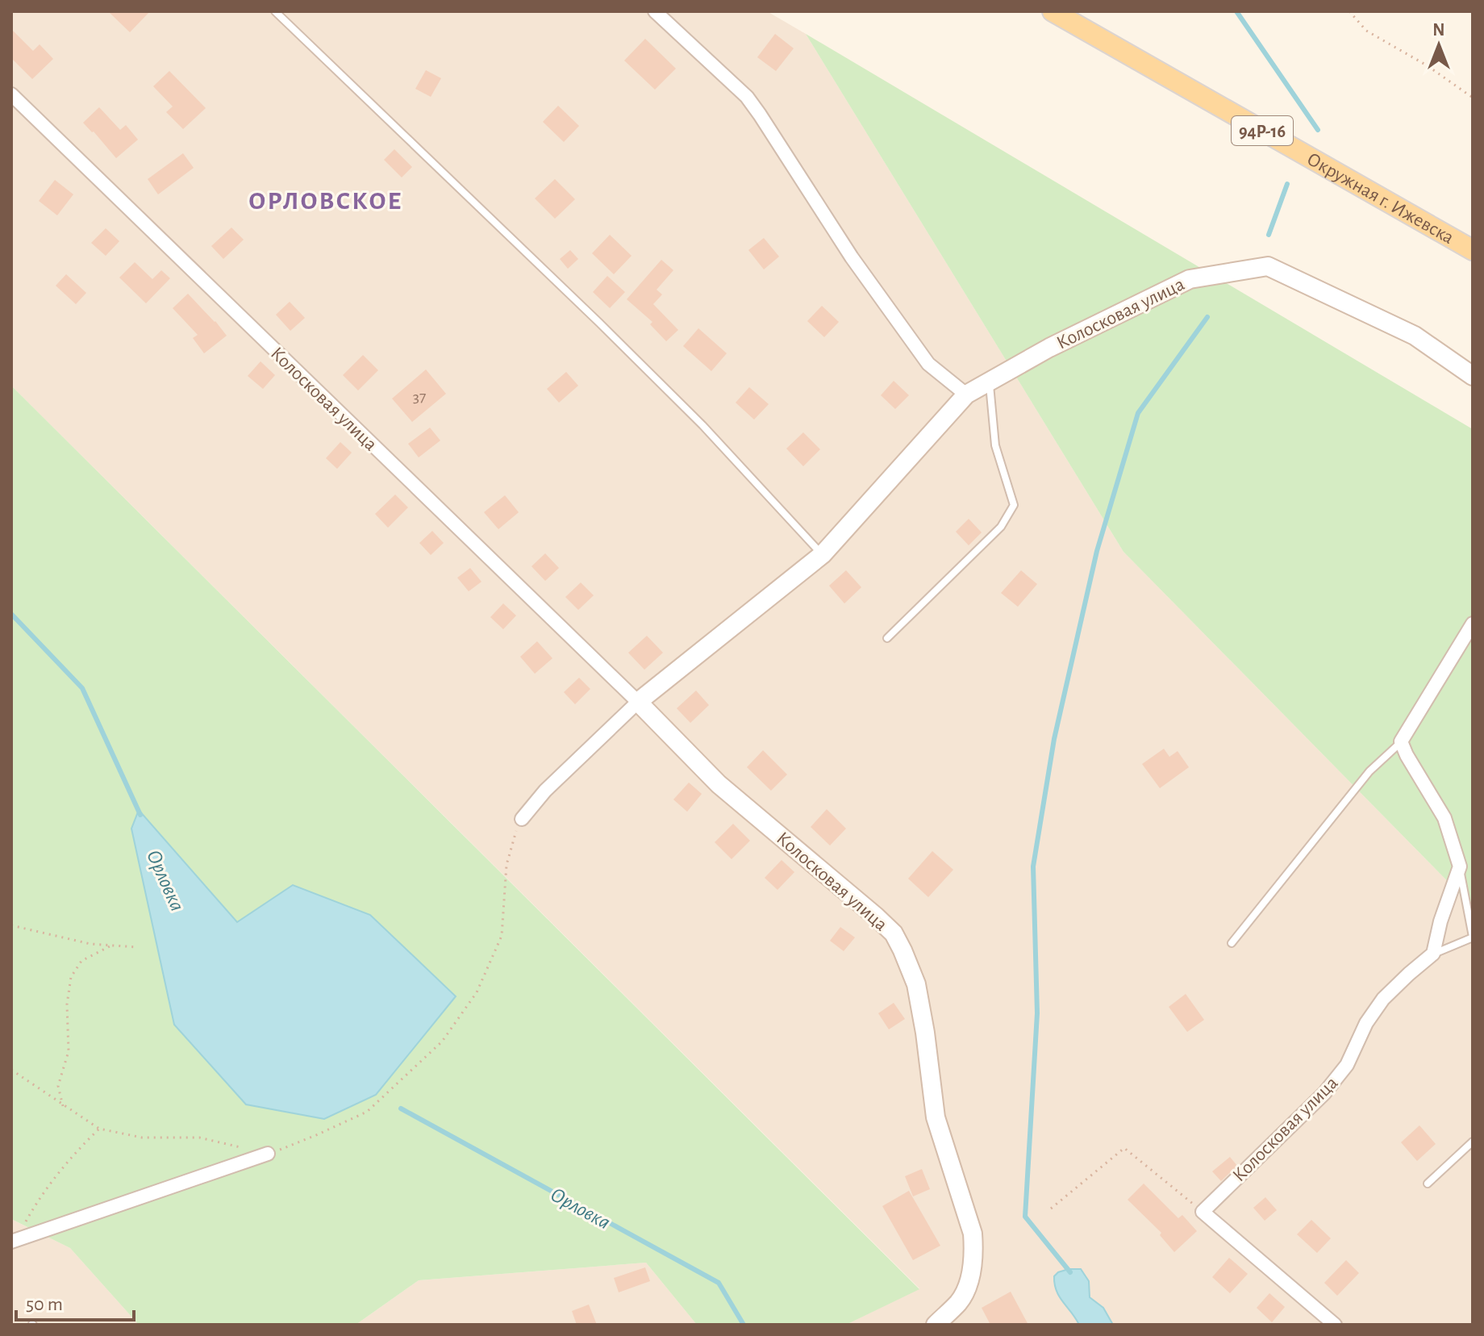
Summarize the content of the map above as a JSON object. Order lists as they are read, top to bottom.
{
  "streets": {
    "main road": ["94Р-16", "Окружная г. Ижевска"],
    "street": ["Колосковая улица"]
  },
  "districts": ["ОРЛОВСКОЕ"],
  "water": ["Орловка"],
  "house_numbers": ["37"],
  "scale_bar": "50 m",
  "north": "top"
}
